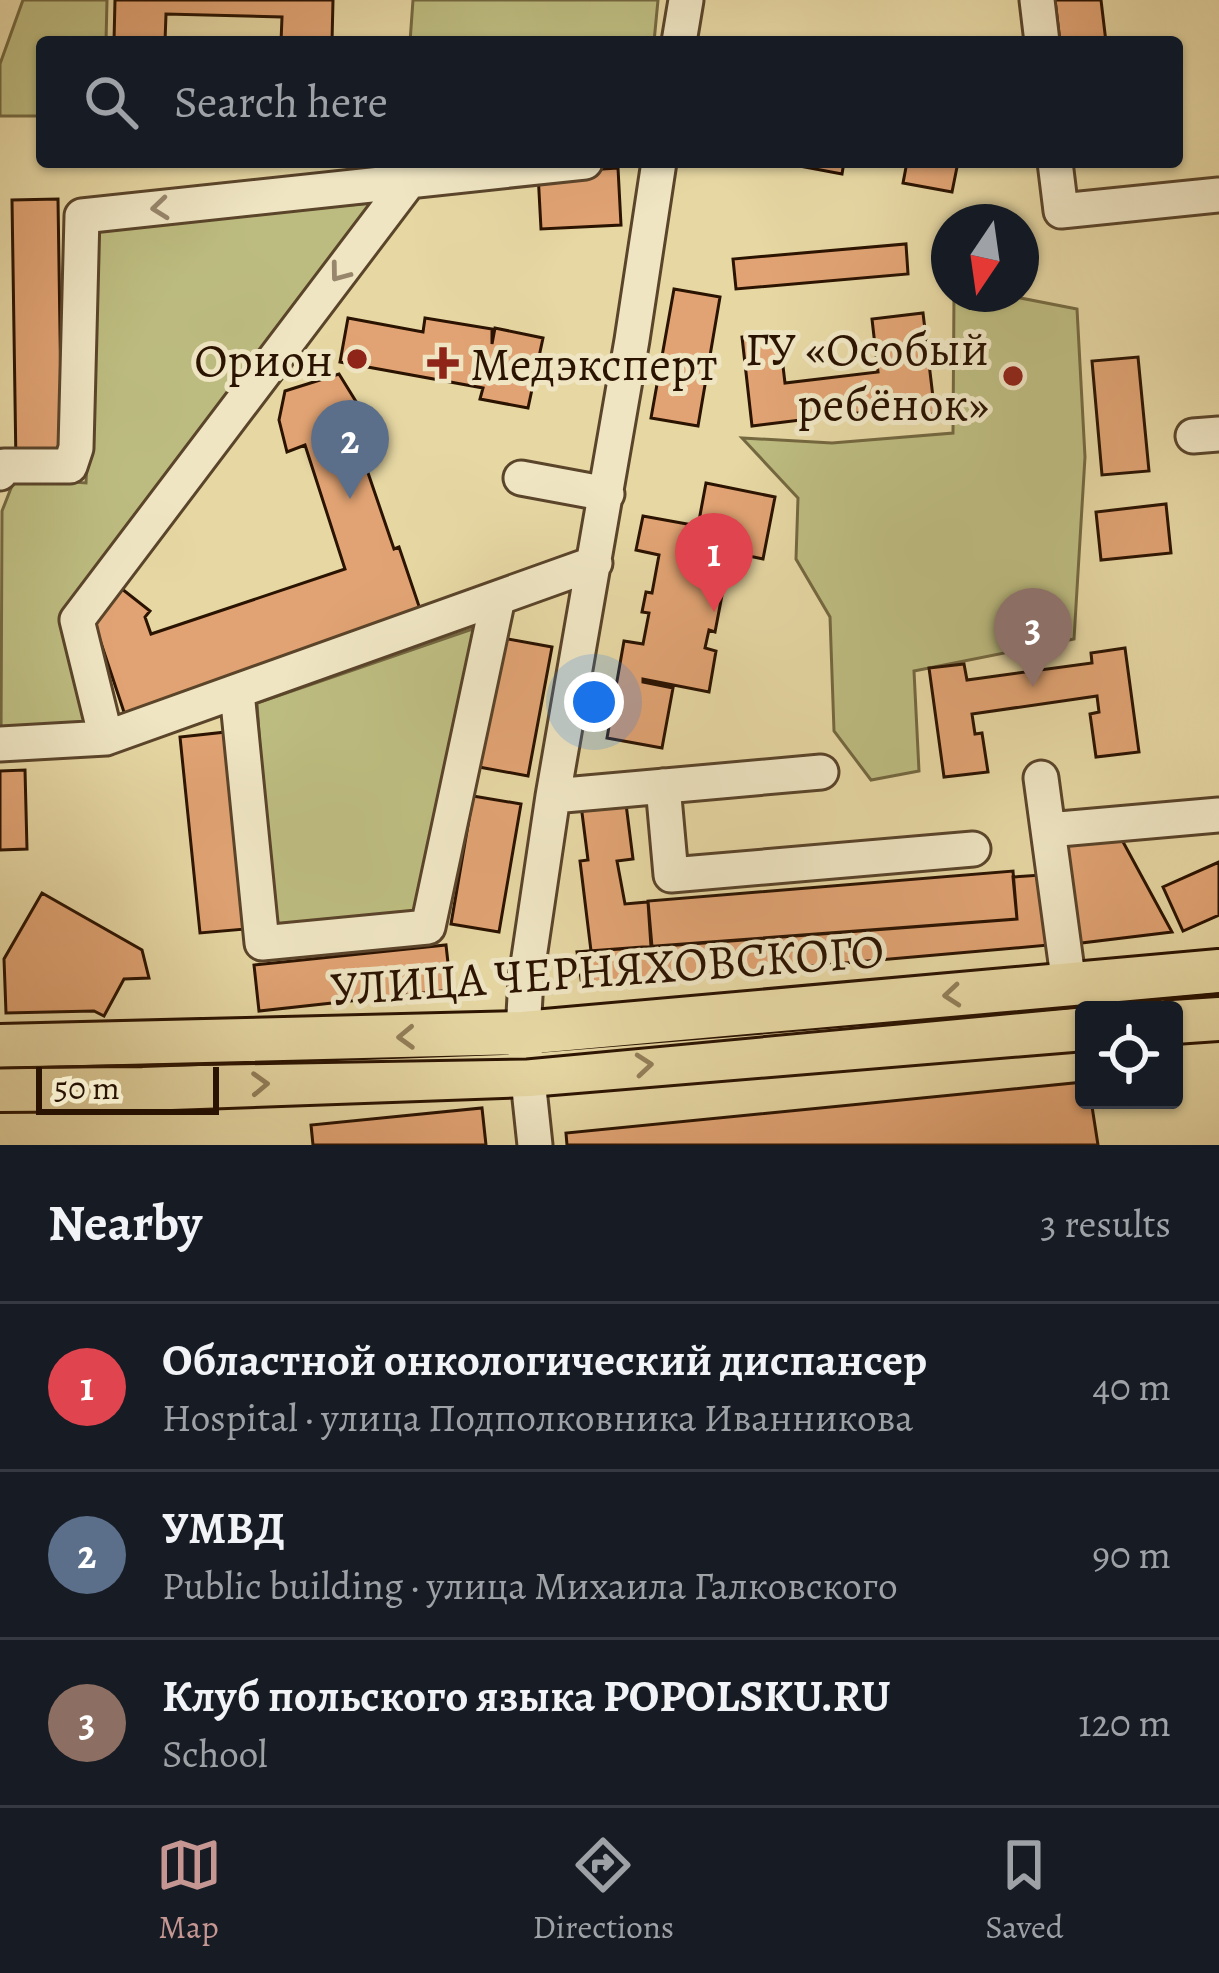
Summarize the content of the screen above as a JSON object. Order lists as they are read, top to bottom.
{
  "streets": {
    "main road": ["УЛИЦА ЧЕРНЯХОВСКОГО"]
  },
  "places": {
    "other": ["Орион", "ГУ «Особый ребёнок»"],
    "health": ["Медэксперт"]
  },
  "scale_bar": "50 m",
  "north": "bottom",
  "page": {
    "search": "Search here",
    "pins": ["2", "1", "3"],
    "scale": "50 m",
    "heading": ["Nearby", "3 results"],
    "list": [
      {
        "mark": "1",
        "name": "Областной онкологический диспансер",
        "note": "Hospital · улица Подполковника Иванникова",
        "value": "40 m"
      },
      {
        "mark": "2",
        "name": "УМВД",
        "note": "Public building · улица Михаила Галковского",
        "value": "90 m"
      },
      {
        "mark": "3",
        "name": "Клуб польского языка POPOLSKU.RU",
        "note": "School",
        "value": "120 m"
      }
    ],
    "nav": ["Map", "Directions", "Saved"]
  }
}
